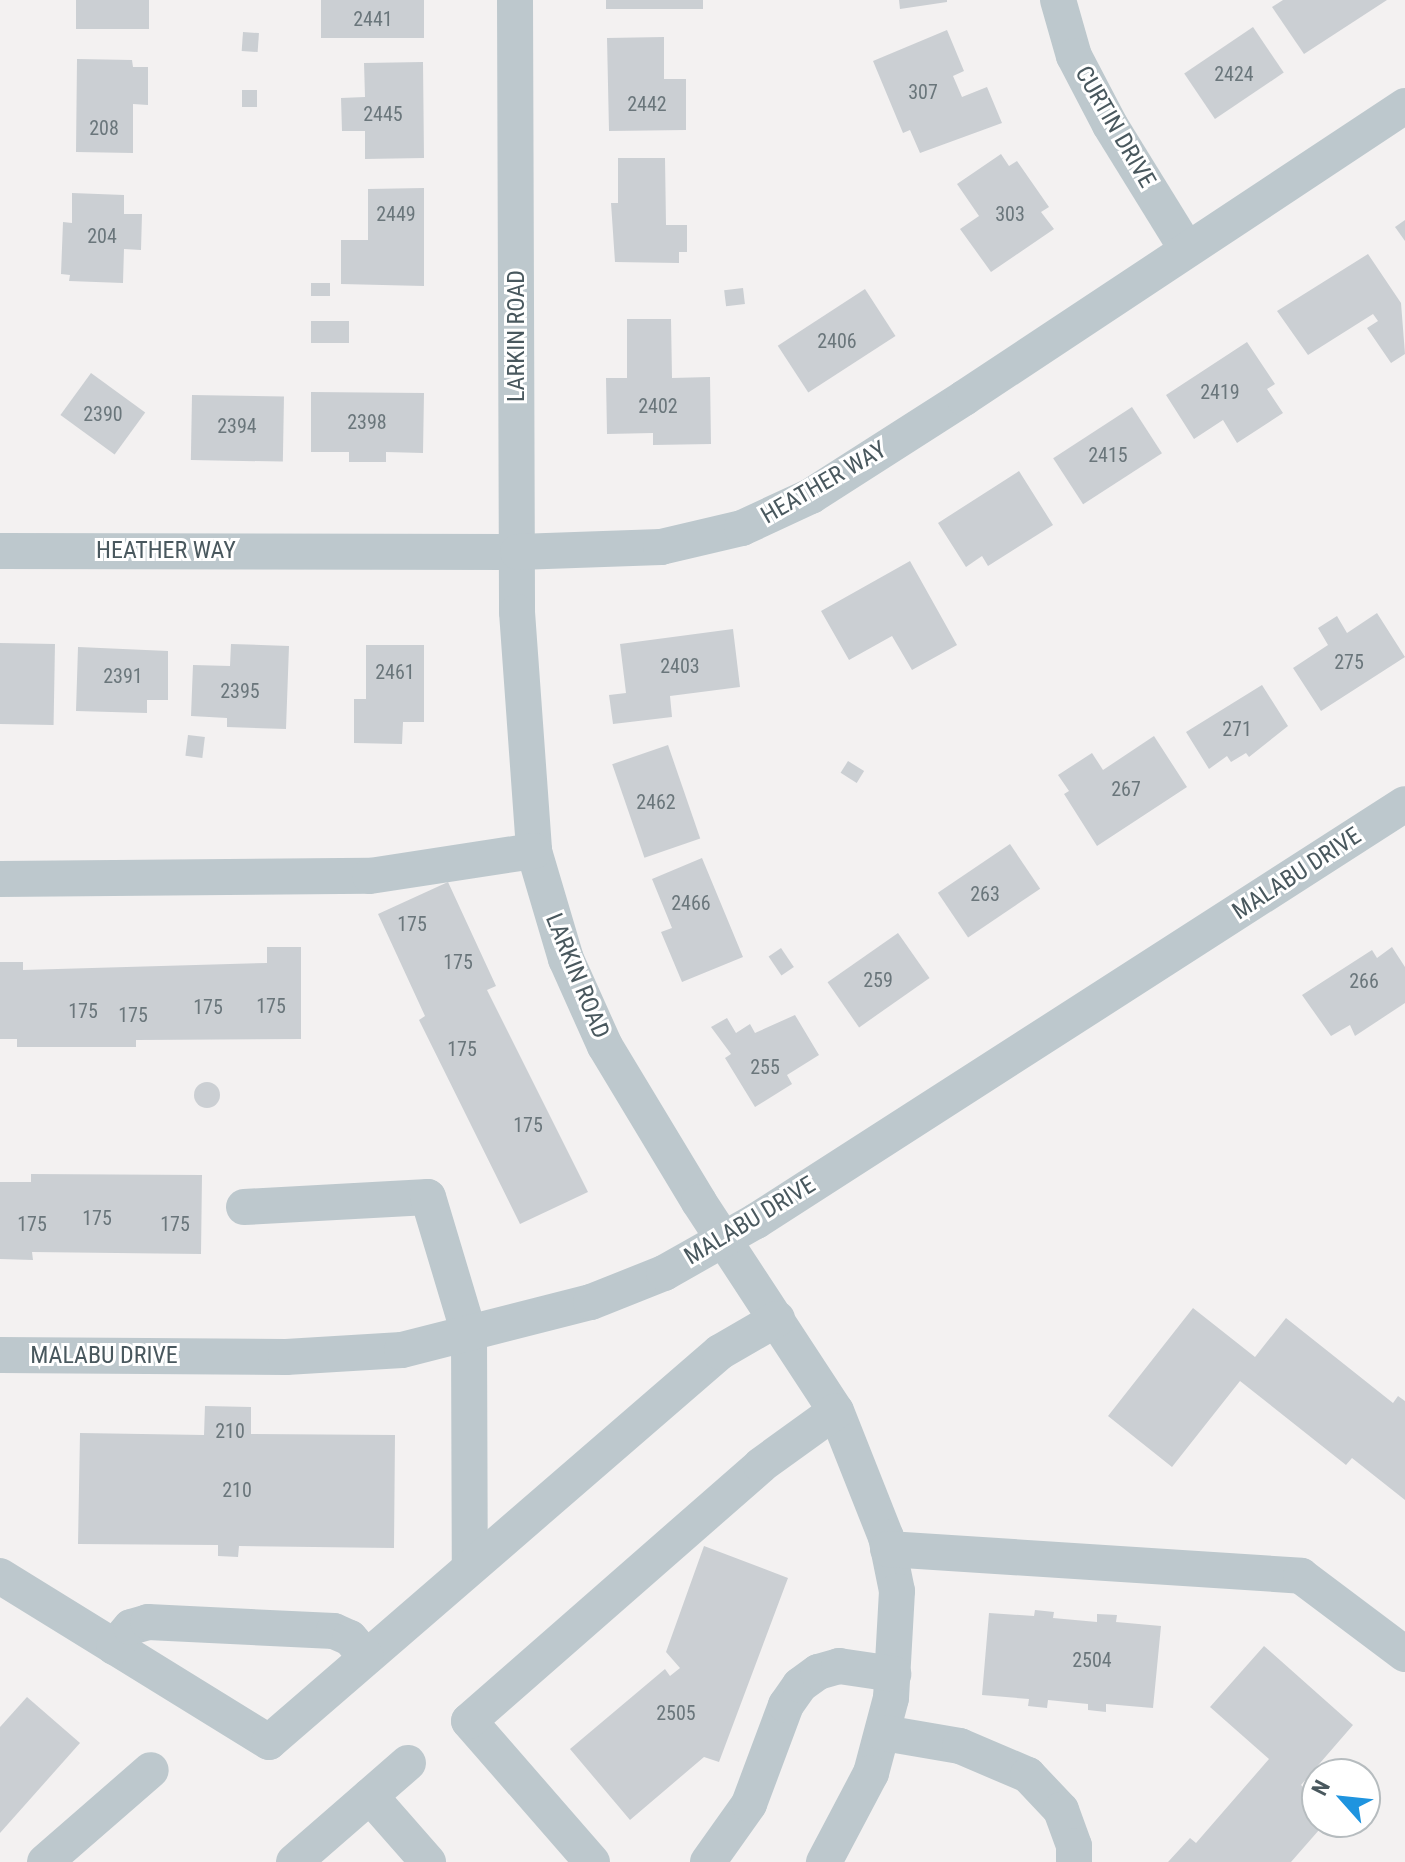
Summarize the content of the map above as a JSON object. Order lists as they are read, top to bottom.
{
  "streets": {
    "street": [
      "CURTIN DRIVE",
      "LARKIN ROAD",
      "HEATHER WAY",
      "MALABU DRIVE"
    ]
  },
  "crossings": [
    ["CURTIN DRIVE", "HEATHER WAY"],
    ["LARKIN ROAD", "HEATHER WAY"],
    ["LARKIN ROAD", "MALABU DRIVE"]
  ],
  "house_numbers": [
    "2441",
    "2424",
    "307",
    "2442",
    "2445",
    "208",
    "2449",
    "303",
    "204",
    "2406",
    "2419",
    "2402",
    "2390",
    "2398",
    "2394",
    "2415",
    "275",
    "2403",
    "2461",
    "2391",
    "2395",
    "271",
    "267",
    "2462",
    "263",
    "2466",
    "175",
    "175",
    "259",
    "266",
    "175",
    "175",
    "175",
    "175",
    "175",
    "255",
    "175",
    "175",
    "175",
    "175",
    "210",
    "210",
    "2504",
    "2505"
  ],
  "north": "top left"
}
